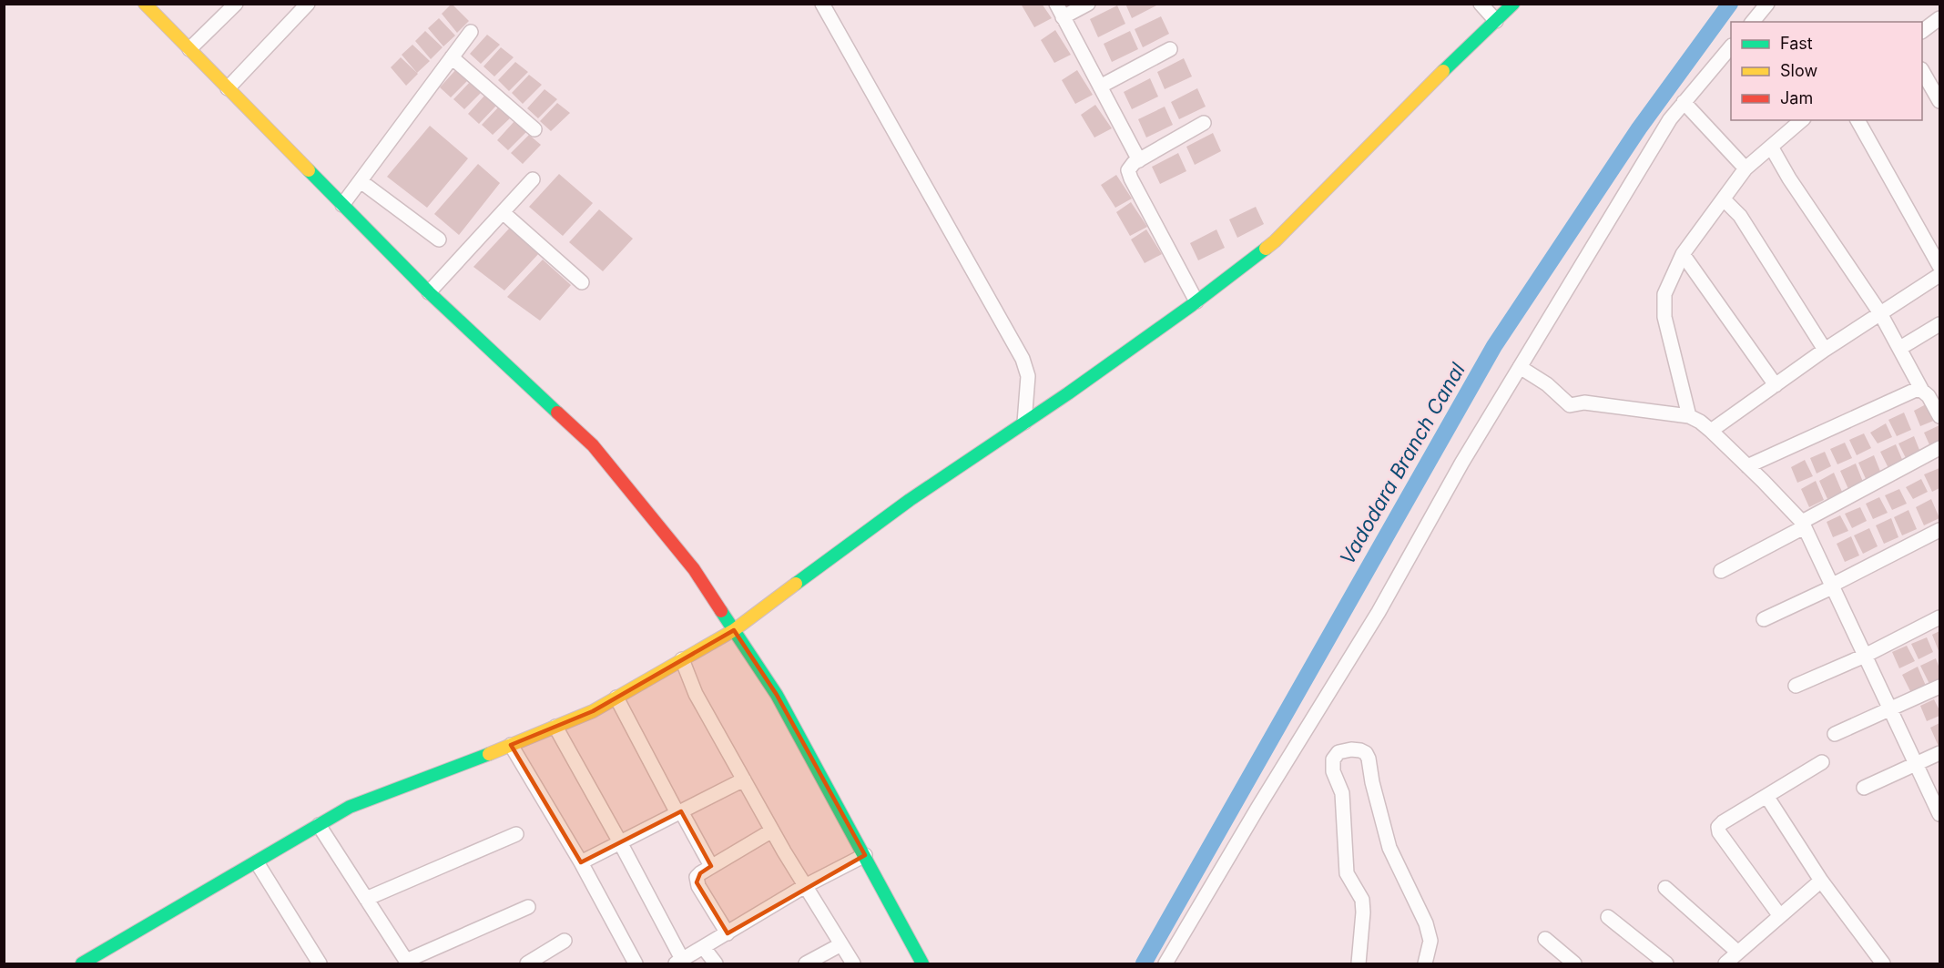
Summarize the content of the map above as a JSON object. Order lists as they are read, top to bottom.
{
  "water": ["Vadodara Branch Canal"],
  "legend": ["Fast", "Slow", "Jam"]
}
